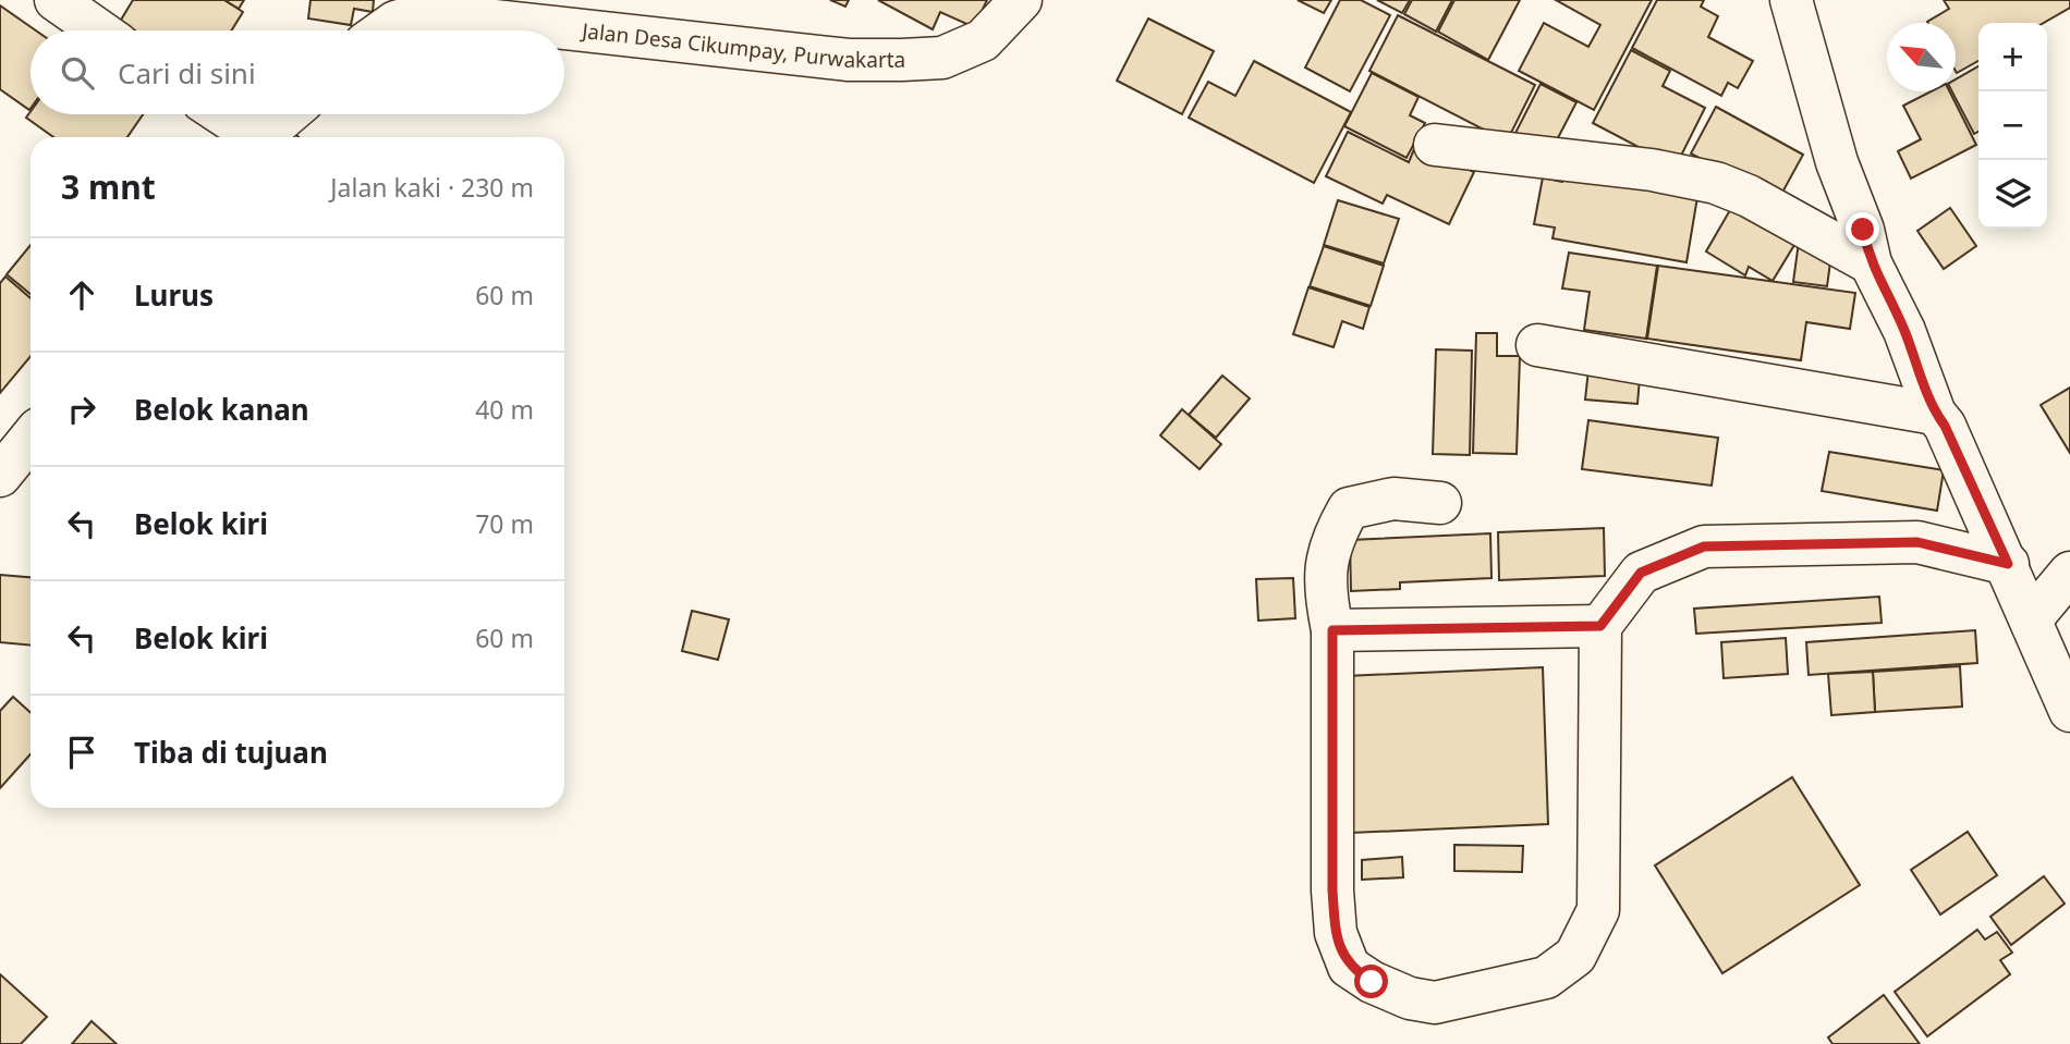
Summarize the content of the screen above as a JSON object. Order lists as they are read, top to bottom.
{
  "streets": {
    "street": ["Jalan Desa Cikumpay, Purwakarta"]
  },
  "north": "top left",
  "page": {
    "map_buttons": ["+", "−"],
    "search": "Cari di sini",
    "heading": ["3 mnt", "Jalan kaki · 230 m"],
    "list": [
      ["Lurus", "60 m"],
      ["Belok kanan", "40 m"],
      ["Belok kiri", "70 m"],
      ["Belok kiri", "60 m"],
      "Tiba di tujuan"
    ]
  }
}
